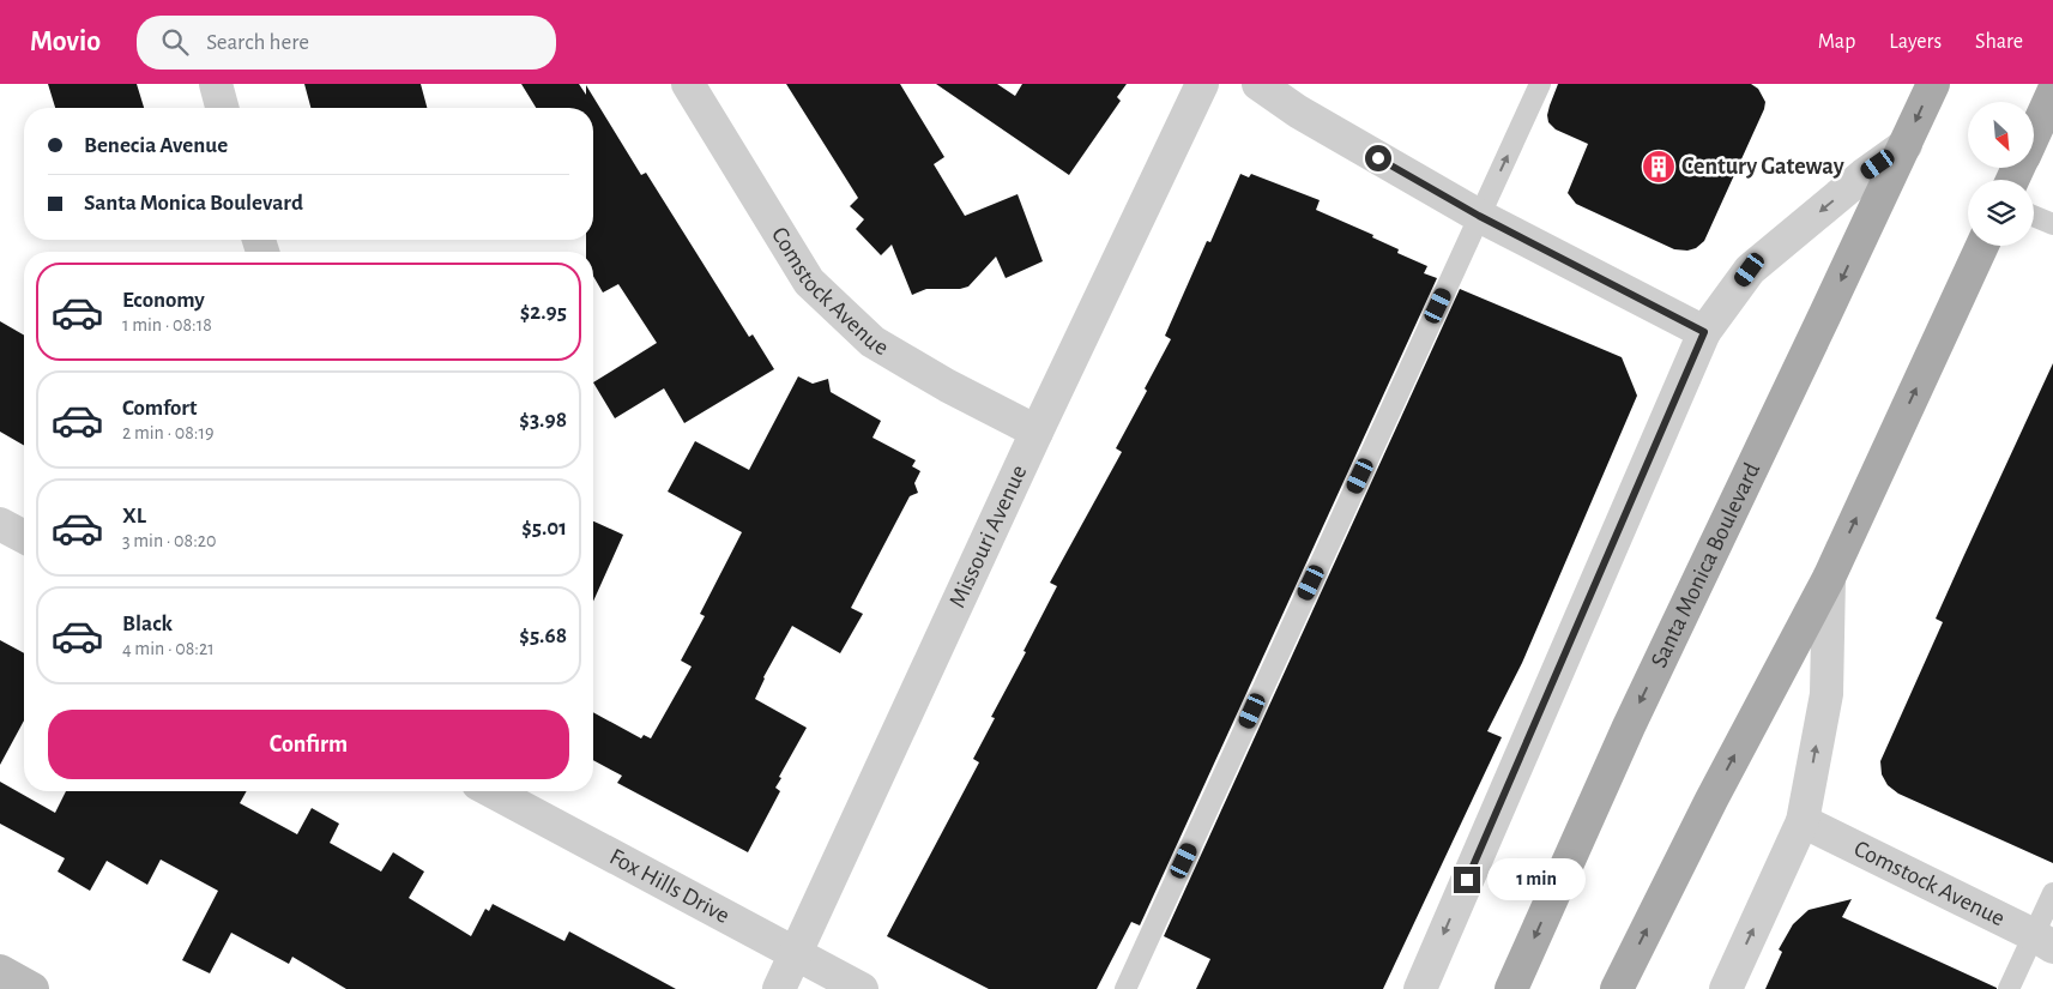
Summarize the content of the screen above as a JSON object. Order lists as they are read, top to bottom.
{
  "streets": {
    "main road": ["Santa Monica Boulevard"],
    "street": ["Comstock Avenue", "Missouri Avenue", "Fox Hills Drive"]
  },
  "crossings": [
    ["Comstock Avenue", "Missouri Avenue"],
    ["Missouri Avenue", "Fox Hills Drive"]
  ],
  "places": {
    "building": ["Century Gateway"]
  },
  "north": "bottom right",
  "page": {
    "header": "Movio",
    "search": "Search here",
    "nav": ["Map", "Layers", "Share"],
    "banner": ["Benecia Avenue", "Santa Monica Boulevard"],
    "list": [
      {
        "name": "Economy",
        "note": "1 min · 08:18",
        "value": "$2.95"
      },
      {
        "name": "Comfort",
        "note": "2 min · 08:19",
        "value": "$3.98"
      },
      {
        "name": "XL",
        "note": "3 min · 08:20",
        "value": "$5.01"
      },
      {
        "name": "Black",
        "note": "4 min · 08:21",
        "value": "$5.68"
      }
    ],
    "buttons": "Confirm",
    "bubble": "1 min"
  }
}
